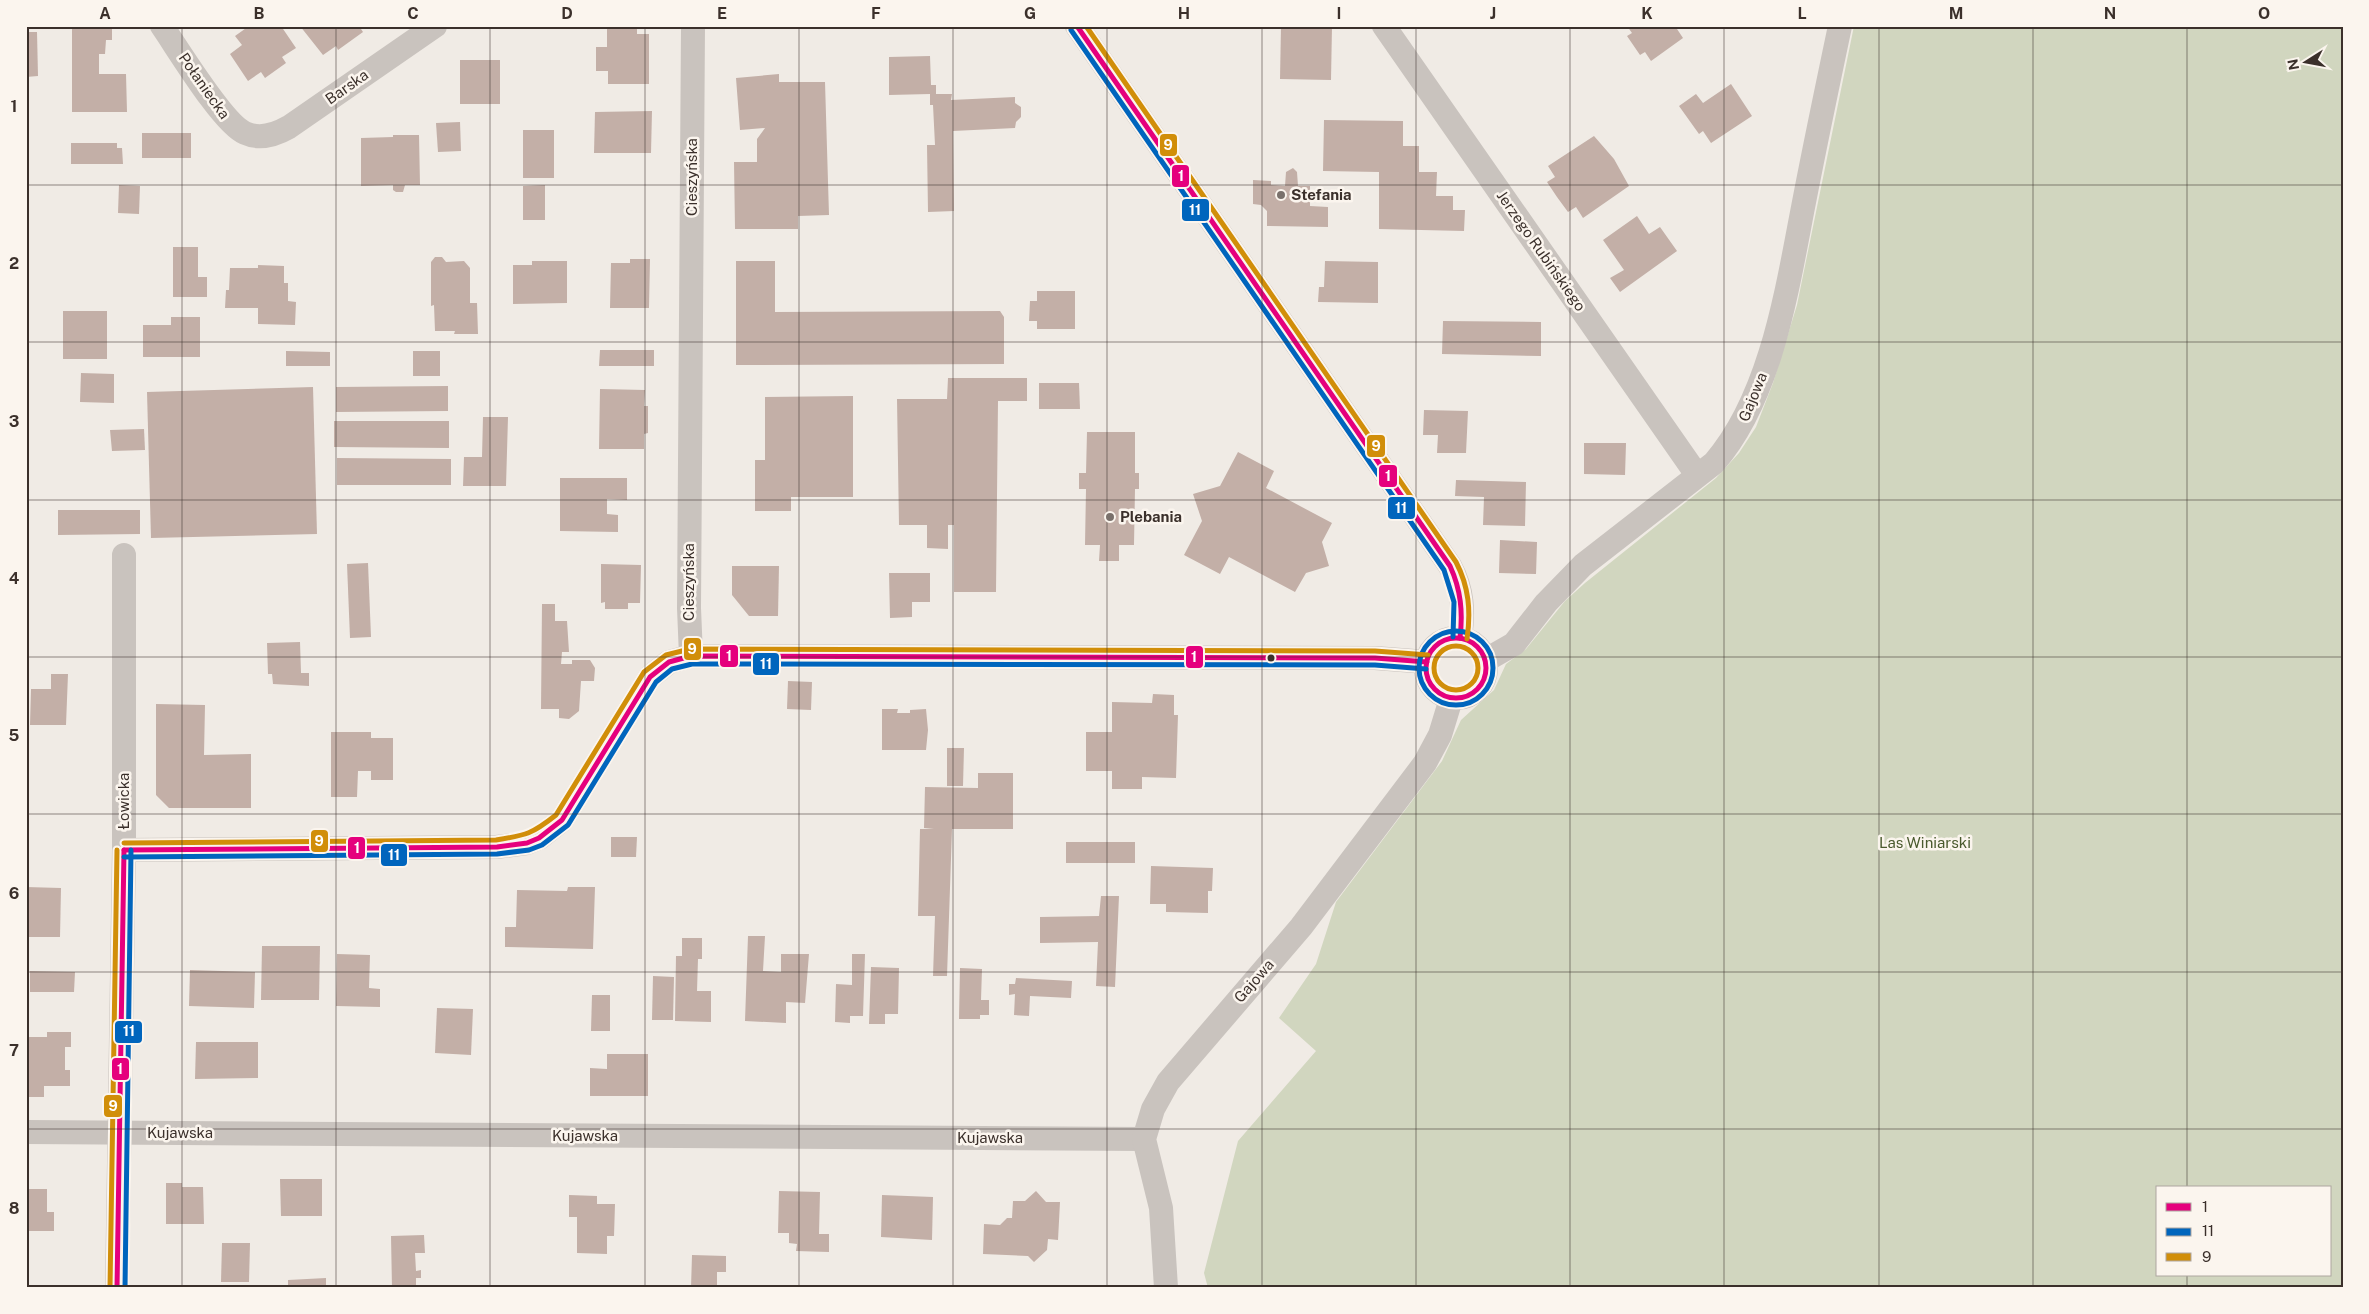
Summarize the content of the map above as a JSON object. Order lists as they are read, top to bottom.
{
  "streets": {
    "street": [
      "Połaniecka",
      "Barska",
      "Cieszyńska",
      "Jerzego Rubińskiego",
      "Gajowa",
      "Łowicka",
      "Kujawska"
    ]
  },
  "crossings": [
    ["Połaniecka", "Barska"],
    ["Jerzego Rubińskiego", "Gajowa"],
    ["Gajowa", "Kujawska"],
    ["Łowicka", "Kujawska"]
  ],
  "parks": ["Las Winiarski"],
  "places": ["Stefania", "Plebania"],
  "lines": ["transit line 1", "transit line 9", "transit line 11"],
  "legend": ["1", "11", "9"],
  "north": "left",
  "grid": {
    "columns": [
      "A",
      "B",
      "C",
      "D",
      "E",
      "F",
      "G",
      "H",
      "I",
      "J",
      "K",
      "L",
      "M",
      "N",
      "O"
    ],
    "rows": [
      "1",
      "2",
      "3",
      "4",
      "5",
      "6",
      "7",
      "8"
    ]
  }
}
